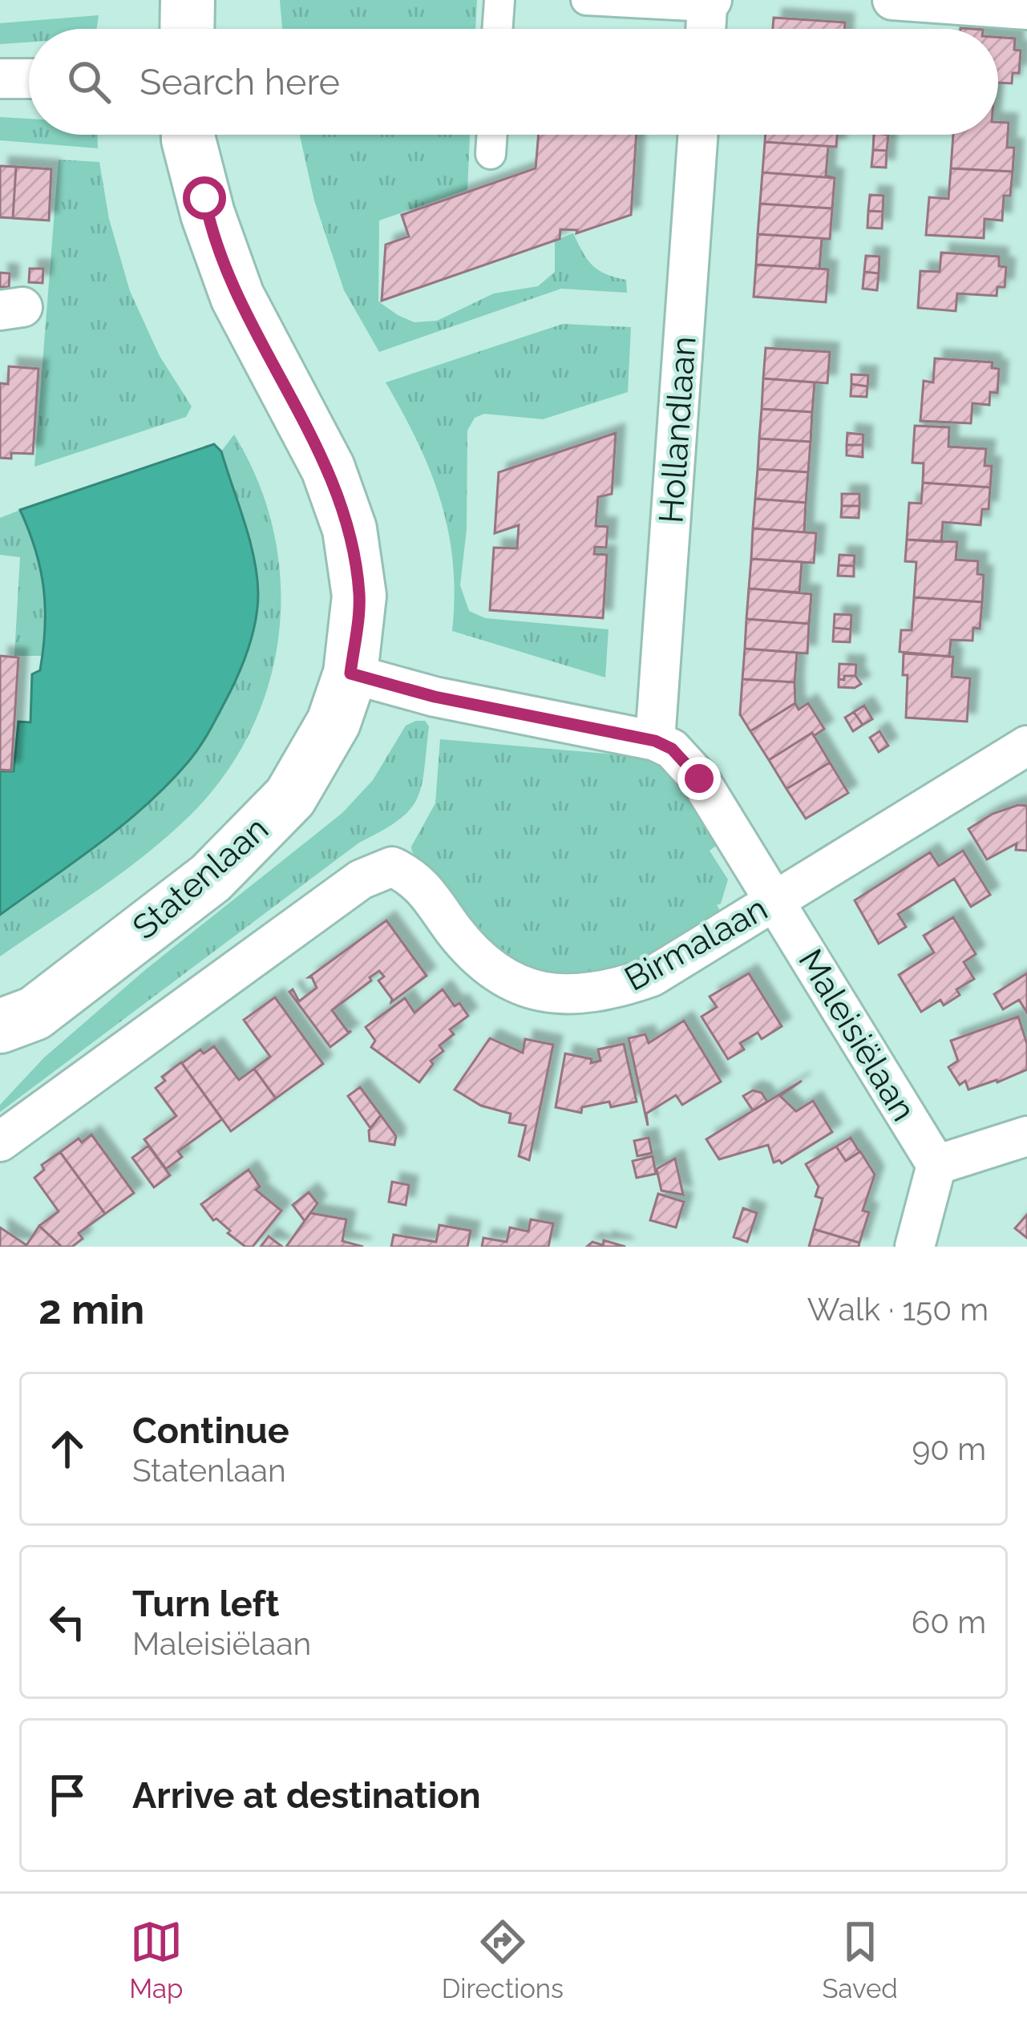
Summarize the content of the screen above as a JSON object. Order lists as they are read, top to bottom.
{
  "streets": {
    "main road": ["Statenlaan"],
    "street": ["Hollandlaan", "Birmalaan", "Maleisiëlaan"]
  },
  "crossings": [
    ["Hollandlaan", "Maleisiëlaan"],
    ["Statenlaan", "Maleisiëlaan"],
    ["Birmalaan", "Maleisiëlaan"]
  ],
  "page": {
    "search": "Search here",
    "heading": ["2 min", "Walk · 150 m"],
    "list": [
      ["Continue", "Statenlaan", "90 m"],
      ["Turn left", "Maleisiëlaan", "60 m"],
      "Arrive at destination"
    ],
    "nav": ["Map", "Directions", "Saved"]
  }
}
